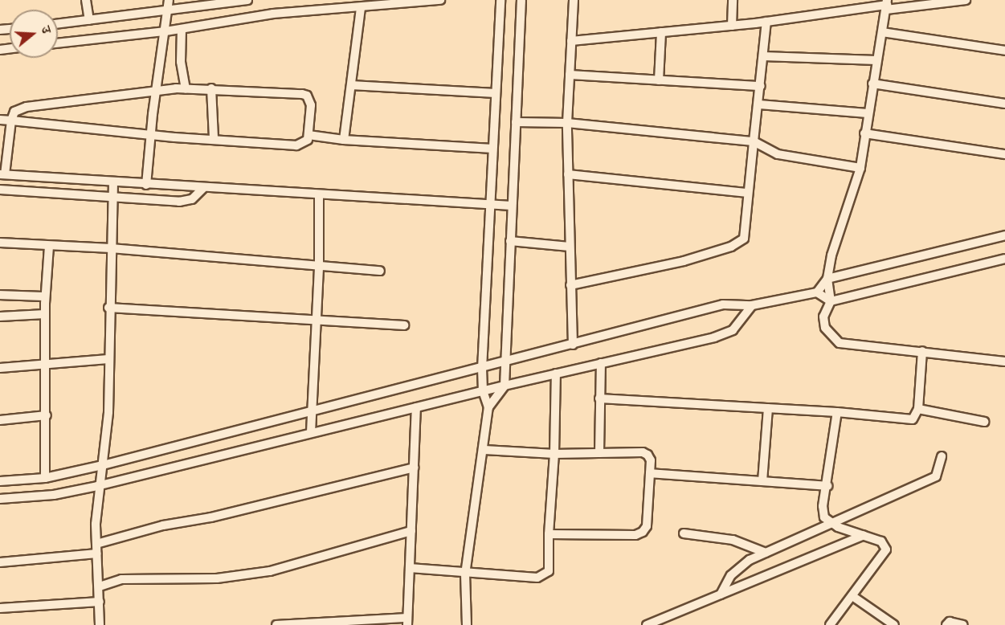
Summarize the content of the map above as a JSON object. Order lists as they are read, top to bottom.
{
  "north": "right"
}
